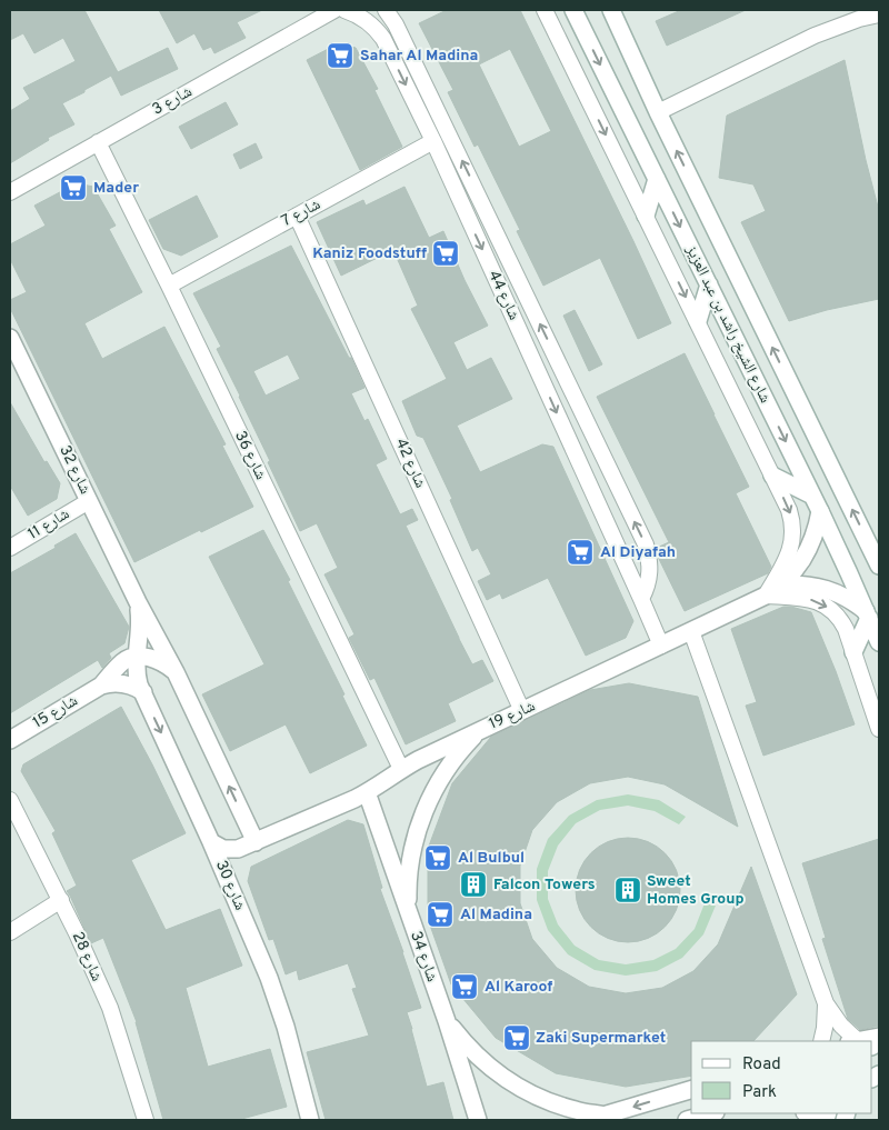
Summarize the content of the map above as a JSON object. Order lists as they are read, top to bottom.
{
  "streets": {
    "street": [
      "شارع 3",
      "شارع 7",
      "شارع 44",
      "شارع الشيخ راشد بن عبد العزيز",
      "شارع 36",
      "شارع 42",
      "شارع 32",
      "شارع 11",
      "شارع 15",
      "شارع 19",
      "شارع 30",
      "شارع 28",
      "شارع 34"
    ]
  },
  "crossings": [
    ["شارع 3", "شارع 36"],
    ["شارع 7", "شارع 44"],
    ["شارع 7", "شارع 36"],
    ["شارع 7", "شارع 42"],
    ["شارع 44", "شارع 19"],
    ["شارع الشيخ راشد بن عبد العزيز", "شارع 19"],
    ["شارع 36", "شارع 19"],
    ["شارع 42", "شارع 19"],
    ["شارع 32", "شارع 11"],
    ["شارع 32", "شارع 15"],
    ["شارع 32", "شارع 30"],
    ["شارع 15", "شارع 30"],
    ["شارع 19", "شارع 30"],
    ["شارع 19", "شارع 34"]
  ],
  "places": {
    "supermarket": [
      "Sahar Al Madina",
      "Mader",
      "Kaniz Foodstuff",
      "Al Diyafah",
      "Al Bulbul",
      "Al Madina",
      "Al Karoof",
      "Zaki Supermarket"
    ],
    "building": ["Falcon Towers", "Sweet Homes Group"]
  },
  "legend": ["Road", "Park"]
}
